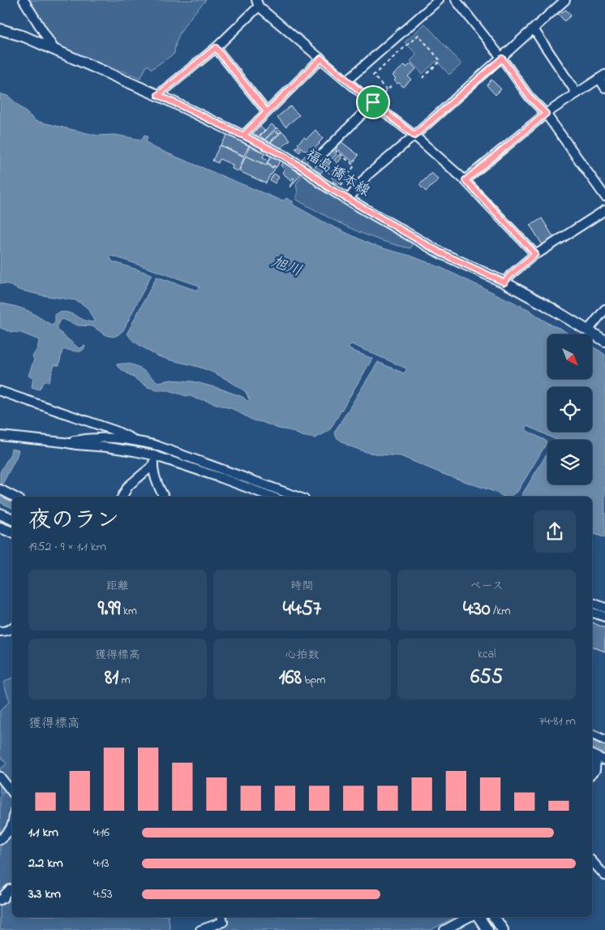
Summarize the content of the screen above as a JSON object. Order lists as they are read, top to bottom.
{
  "streets": {
    "main road": ["福島橋本線"]
  },
  "water": ["旭川"],
  "north": "bottom right",
  "page": {
    "heading": ["夜のラン", "19:52 · 9 × 1.1 km"],
    "stats": [
      ["距離", "9.99 km"],
      ["時間", "44:57"],
      ["ペース", "4:30 /km"],
      ["獲得標高", "81 m"],
      ["心拍数", "168 bpm"],
      ["kcal", "655"]
    ],
    "chart": ["獲得標高", "74–81 m"],
    "list": [
      {
        "name": "1.1 km",
        "note": "4:16"
      },
      {
        "name": "2.2 km",
        "note": "4:13"
      },
      {
        "name": "3.3 km",
        "note": "4:53"
      }
    ]
  }
}
